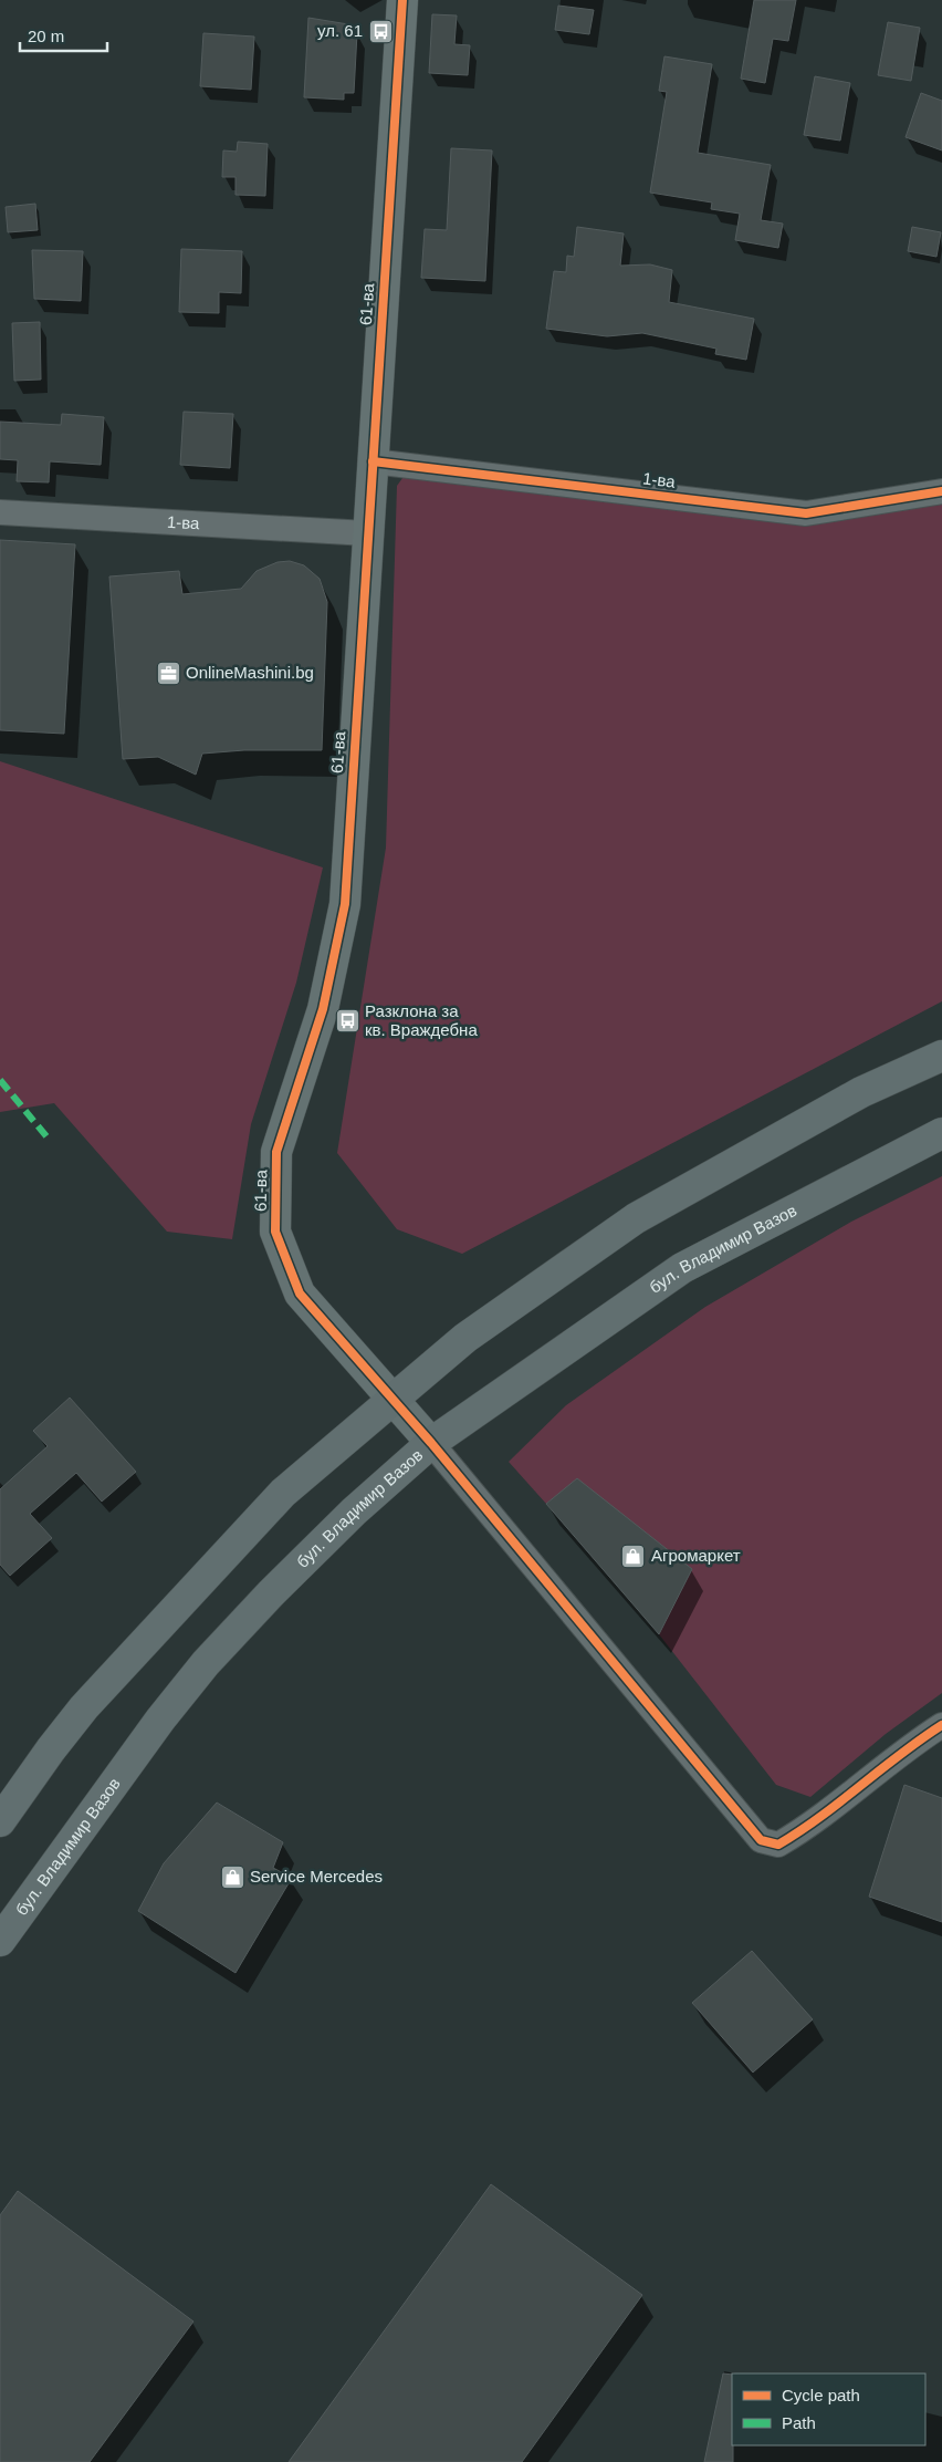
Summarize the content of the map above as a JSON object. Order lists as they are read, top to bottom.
{
  "streets": {
    "main road": ["бул. Владимир Вазов"],
    "street": ["61-ва", "1-ва"]
  },
  "crossings": [
    ["61-ва", "1-ва"],
    ["61-ва", "бул. Владимир Вазов"]
  ],
  "places": {
    "bus stop": ["ул. 61", "Разклона за кв. Враждебна"],
    "office": ["ОnlineMashini.bg"],
    "shop": ["Агромаркет", "Service Mercedes"]
  },
  "legend": ["Cycle path", "Path"],
  "scale_bar": "20 m"
}
